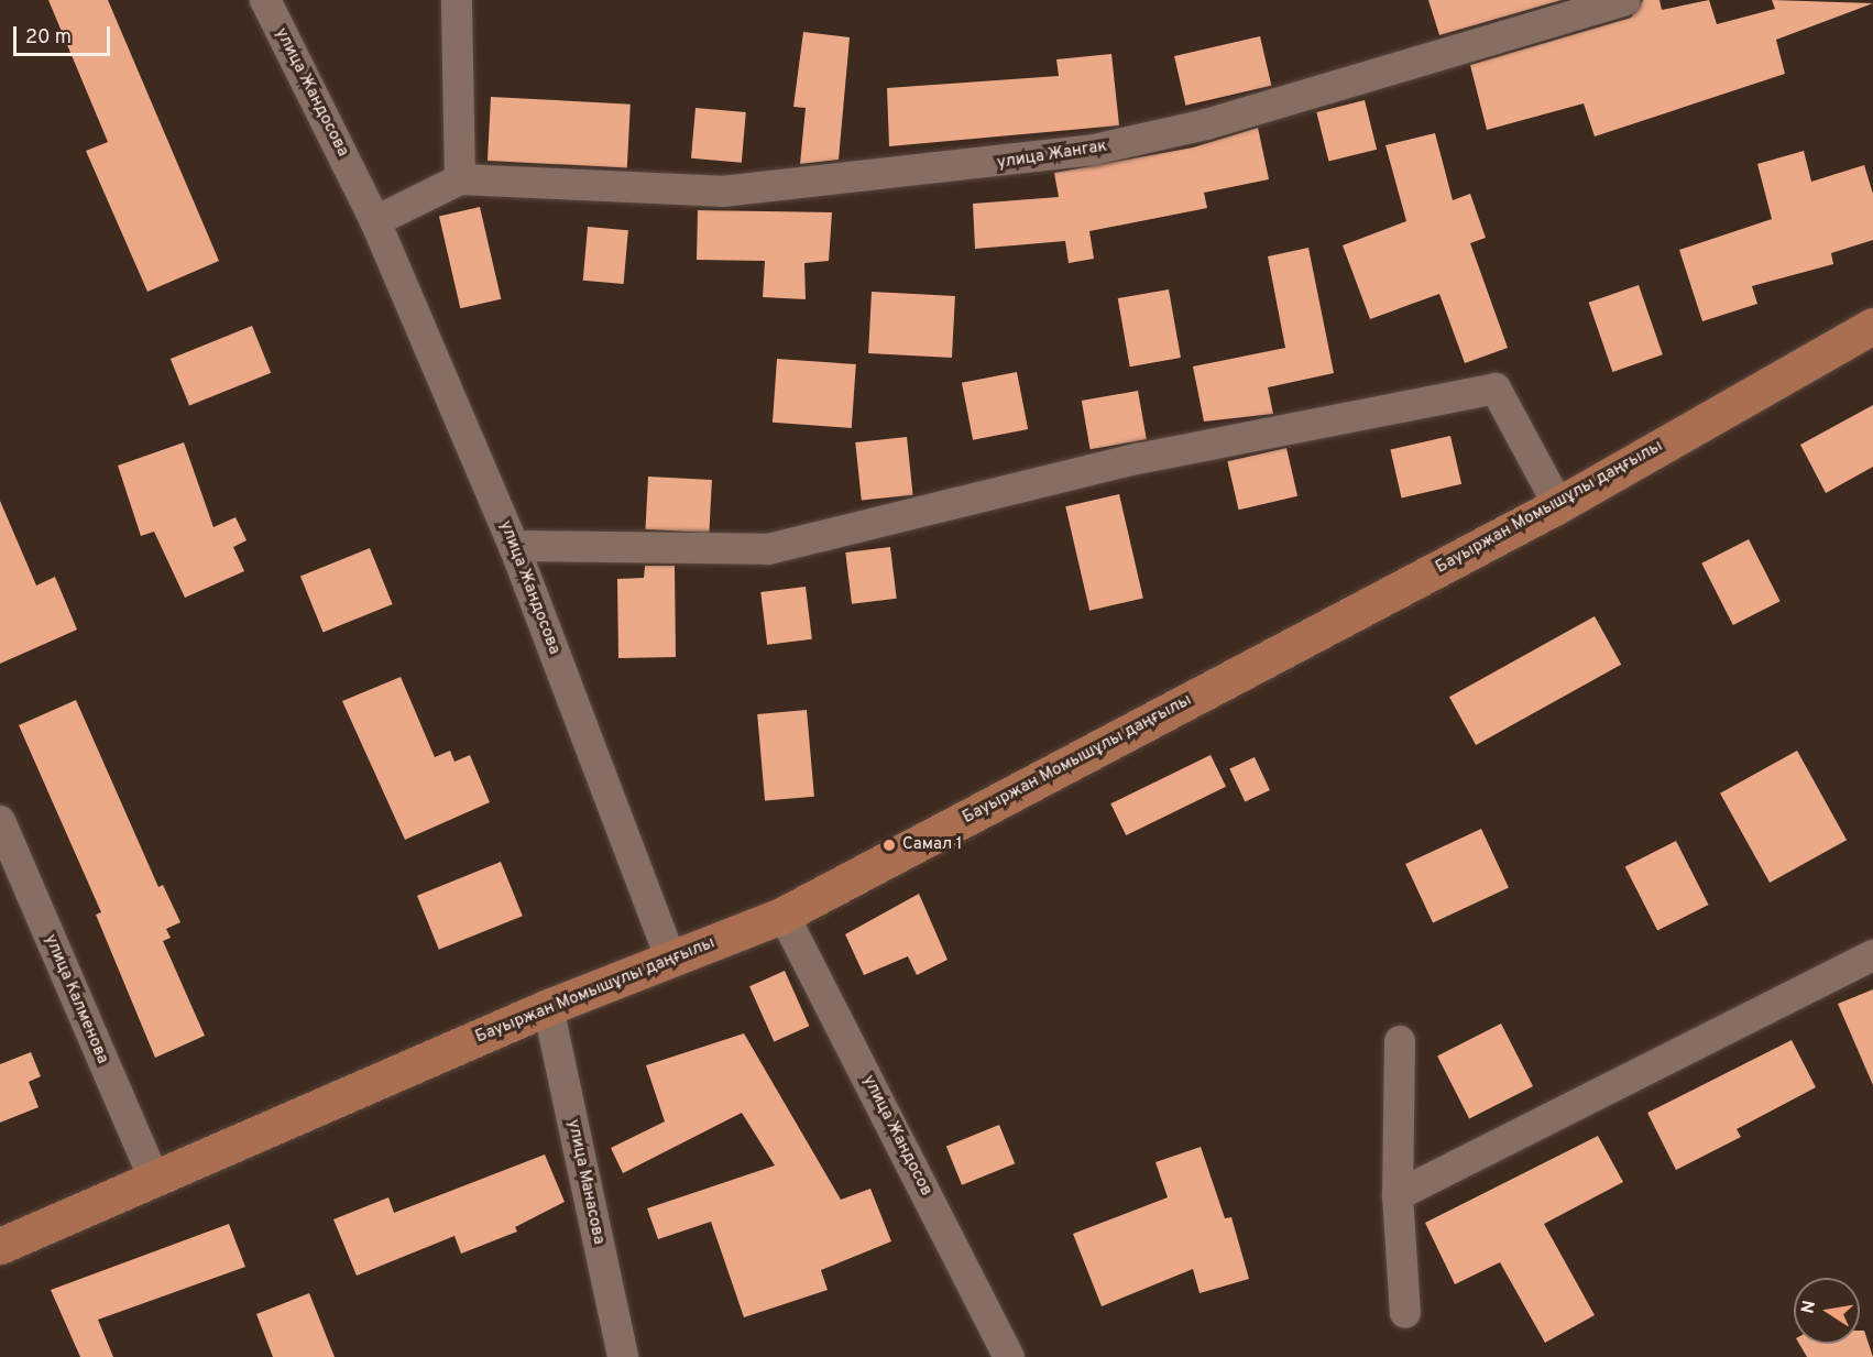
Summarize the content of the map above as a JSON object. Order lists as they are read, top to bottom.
{
  "streets": {
    "main road": ["Бауыржан Момышұлы даңғылы"],
    "street": [
      "улица Жандосова",
      "улица Жангак",
      "улица Калменова",
      "улица Жандосов",
      "улица Манасова"
    ]
  },
  "crossings": [
    ["улица Жандосова", "Бауыржан Момышұлы даңғылы"],
    ["Бауыржан Момышұлы даңғылы", "улица Калменова"],
    ["Бауыржан Момышұлы даңғылы", "улица Жандосов"],
    ["Бауыржан Момышұлы даңғылы", "улица Манасова"]
  ],
  "places": ["Самал 1"],
  "scale_bar": "20 m",
  "north": "left"
}
